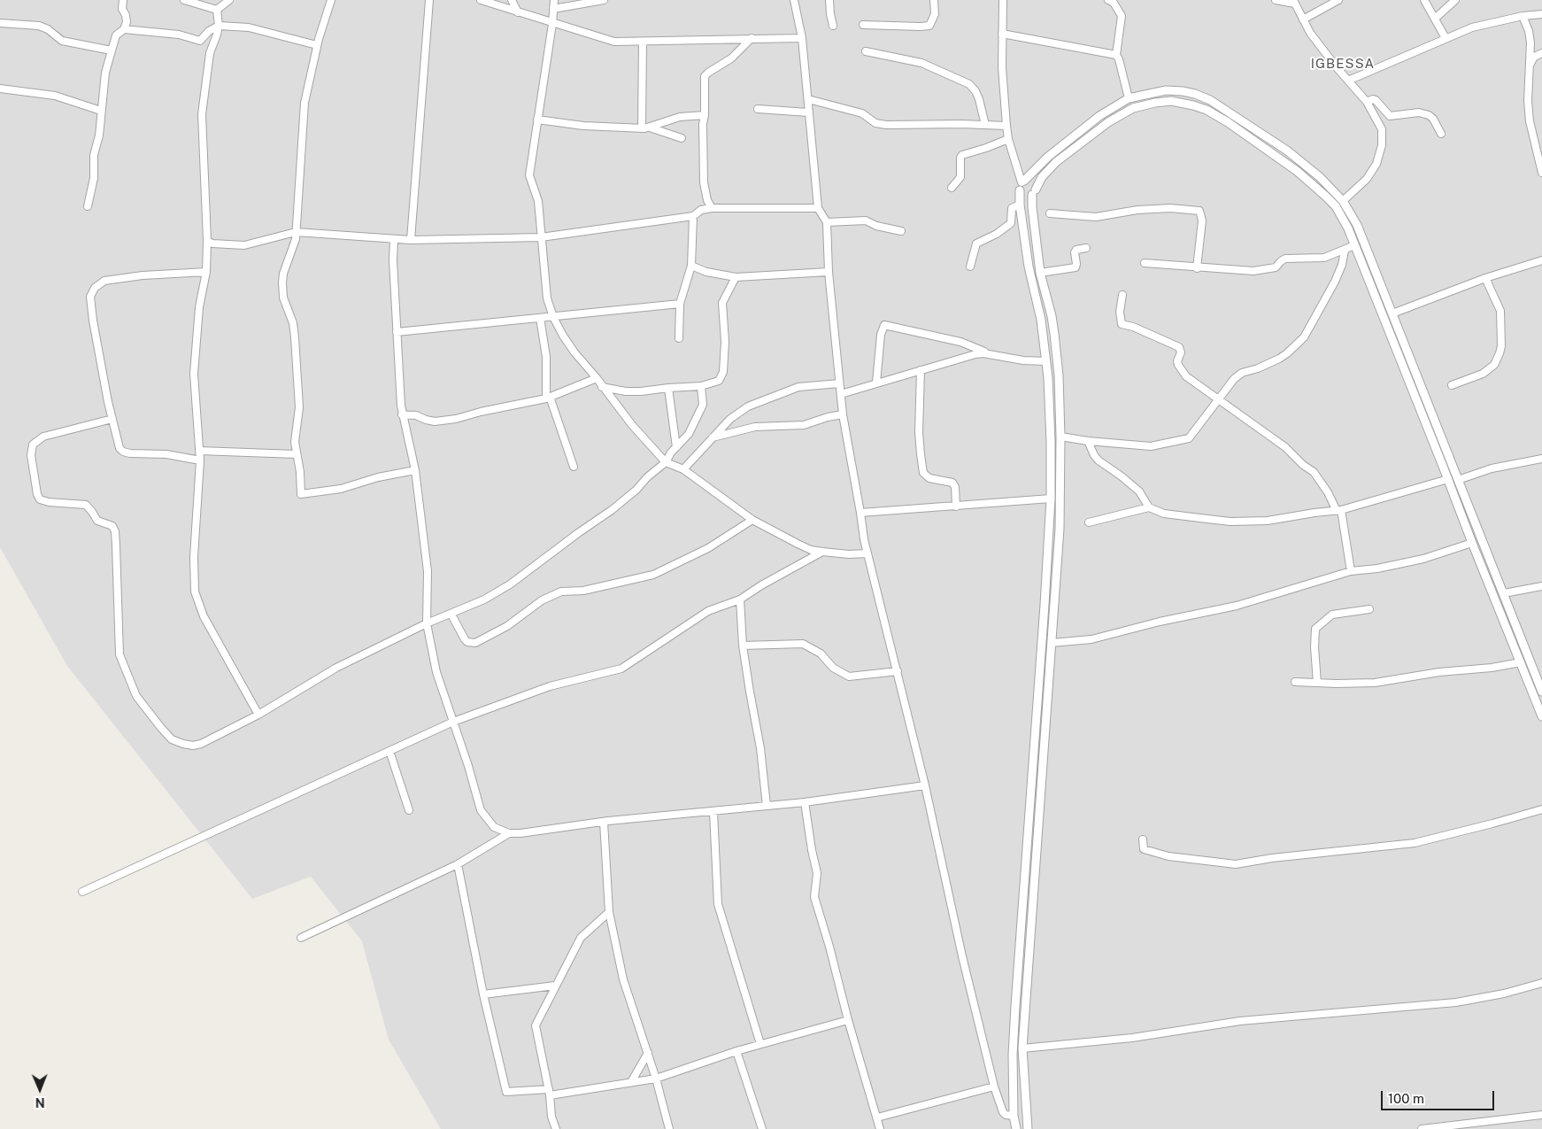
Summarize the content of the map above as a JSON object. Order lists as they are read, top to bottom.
{
  "districts": ["IGBESSA"],
  "scale_bar": "100 m",
  "north": "bottom"
}
